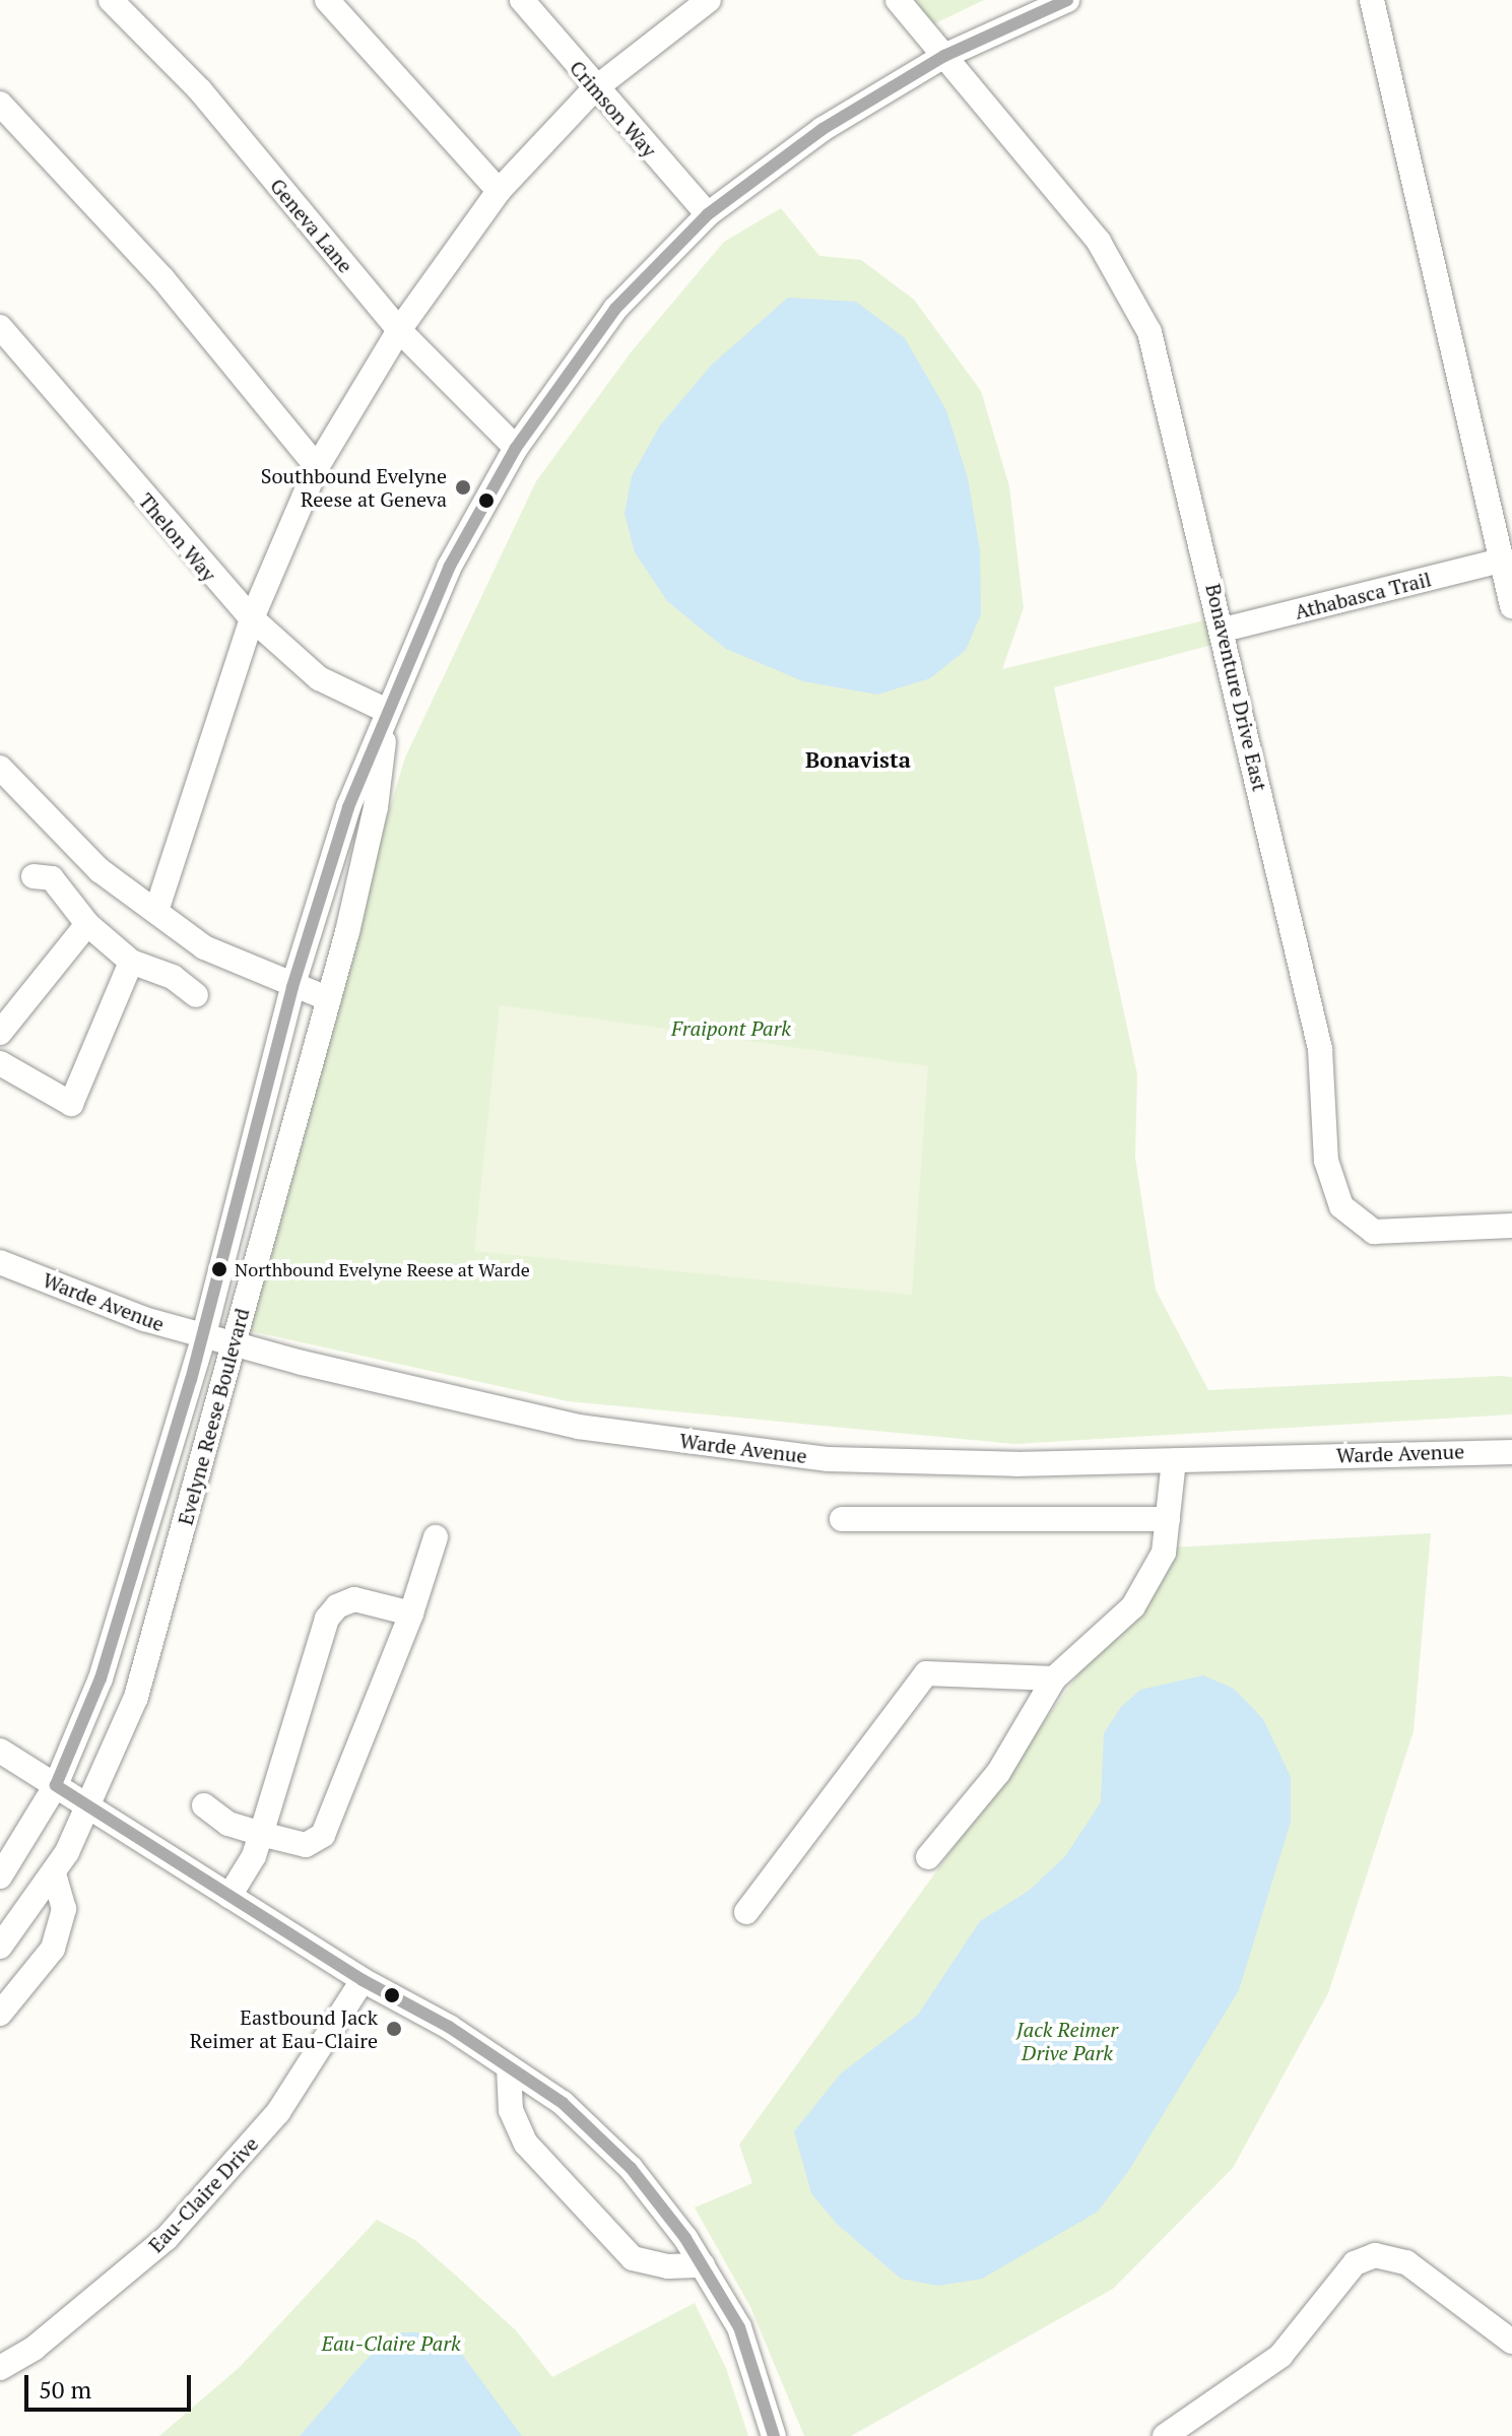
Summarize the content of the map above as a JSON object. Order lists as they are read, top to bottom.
{
  "streets": {
    "street": [
      "Crimson Way",
      "Geneva Lane",
      "Thelon Way",
      "Athabasca Trail",
      "Bonaventure Drive East",
      "Warde Avenue",
      "Evelyne Reese Boulevard",
      "Eau-Claire Drive"
    ]
  },
  "crossings": [
    ["Crimson Way", "Evelyne Reese Boulevard"],
    ["Geneva Lane", "Evelyne Reese Boulevard"],
    ["Thelon Way", "Evelyne Reese Boulevard"],
    ["Athabasca Trail", "Bonaventure Drive East"],
    ["Bonaventure Drive East", "Evelyne Reese Boulevard"],
    ["Warde Avenue", "Evelyne Reese Boulevard"]
  ],
  "districts": ["Bonavista"],
  "parks": ["Fraipont Park", "Jack Reimer Drive Park", "Eau-Claire Park"],
  "places": ["Southbound Evelyne Reese at Geneva", "Northbound Evelyne Reese at Warde", "Eastbound Jack Reimer at Eau-Claire"],
  "scale_bar": "50 m"
}
